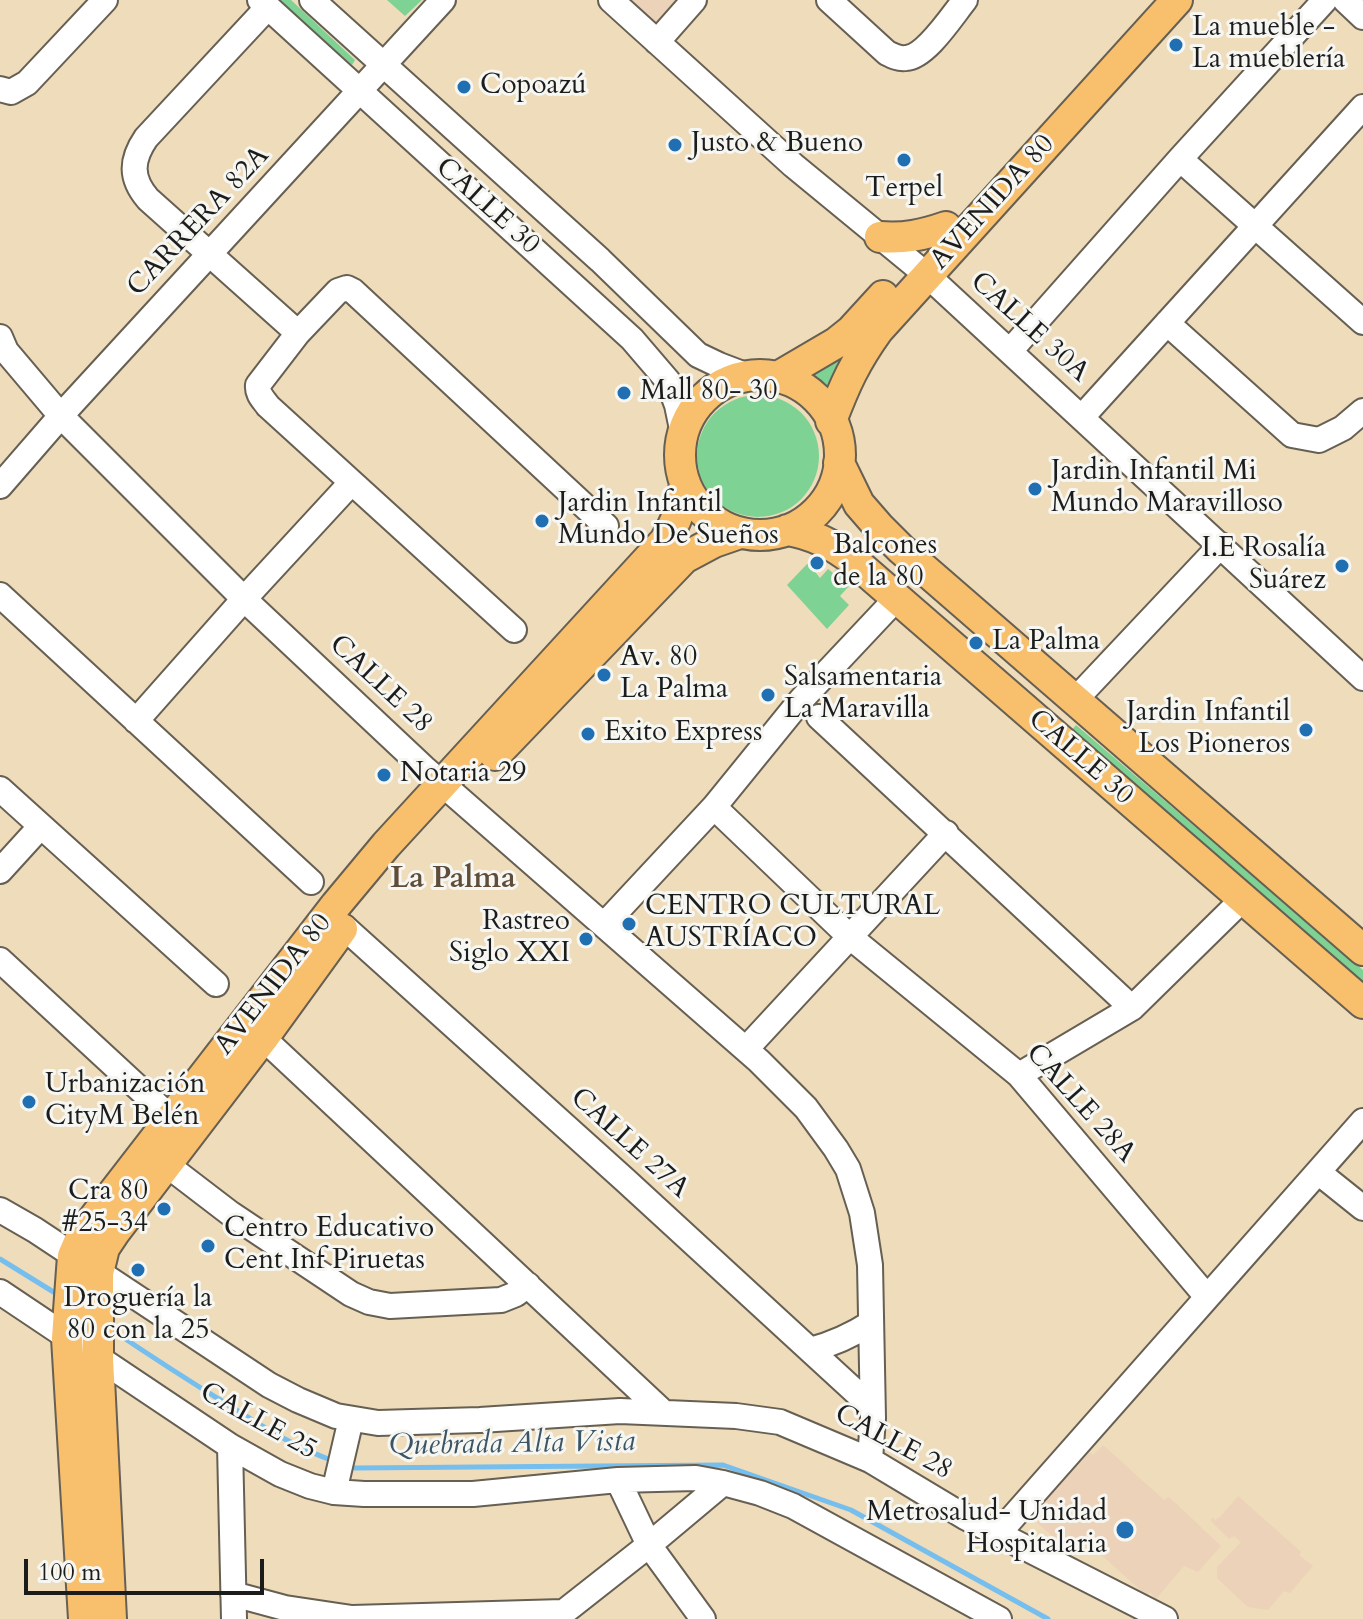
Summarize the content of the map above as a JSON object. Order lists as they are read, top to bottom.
{
  "streets": {
    "main road": ["AVENIDA 80", "CALLE 30"],
    "street": [
      "CARRERA 82A",
      "CALLE 30A",
      "CALLE 28",
      "CALLE 28A",
      "CALLE 27A",
      "CALLE 25"
    ]
  },
  "crossings": [
    ["AVENIDA 80", "CALLE 30"],
    ["AVENIDA 80", "CALLE 30A"],
    ["AVENIDA 80", "CALLE 28"],
    ["AVENIDA 80", "CALLE 27A"],
    ["AVENIDA 80", "CALLE 25"],
    ["CALLE 30", "CARRERA 82A"],
    ["CARRERA 82A", "CALLE 28"],
    ["CALLE 28", "CALLE 27A"],
    ["CALLE 28", "CALLE 25"]
  ],
  "districts": ["La Palma"],
  "water": ["Quebrada Alta Vista"],
  "places": [
    "La mueble - La mueblería",
    "Copoazú",
    "Justo & Bueno",
    "Terpel",
    "Mall 80- 30",
    "Jardin Infantil Mi Mundo Maravilloso",
    "Jardin Infantil Mundo De Sueños",
    "Balcones de la 80",
    "I.E Rosalía Suárez",
    "La Palma",
    "Av. 80 La Palma",
    "Salsamentaria La Maravilla",
    "Jardin Infantil Los Pioneros",
    "Exito Express",
    "Notaria 29",
    "CENTRO CULTURAL AUSTRÍACO",
    "Rastreo Siglo XXI",
    "Urbanización CityM Belén",
    "Cra 80 #25-34",
    "Centro Educativo Cent Inf Piruetas",
    "Droguería la 80 con la 25",
    "Metrosalud- Unidad Hospitalaria"
  ],
  "scale_bar": "100 m"
}
